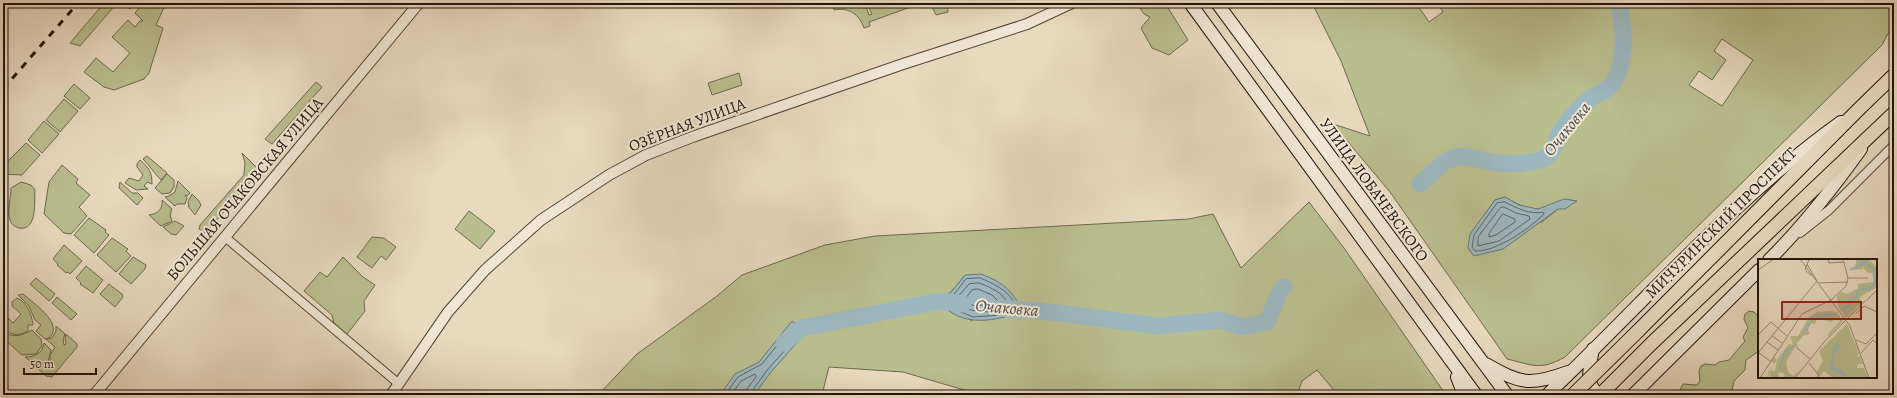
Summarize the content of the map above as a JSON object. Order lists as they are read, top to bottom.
{
  "streets": {
    "main road": ["УЛИЦА ЛОБАЧЕВСКОГО", "МИЧУРИНСКИЙ ПРОСПЕКТ"],
    "street": ["ОЗЁРНАЯ УЛИЦА", "БОЛЬШАЯ ОЧАКОВСКАЯ УЛИЦА"]
  },
  "water": ["Очаковка"],
  "scale_bar": "50 m"
}
